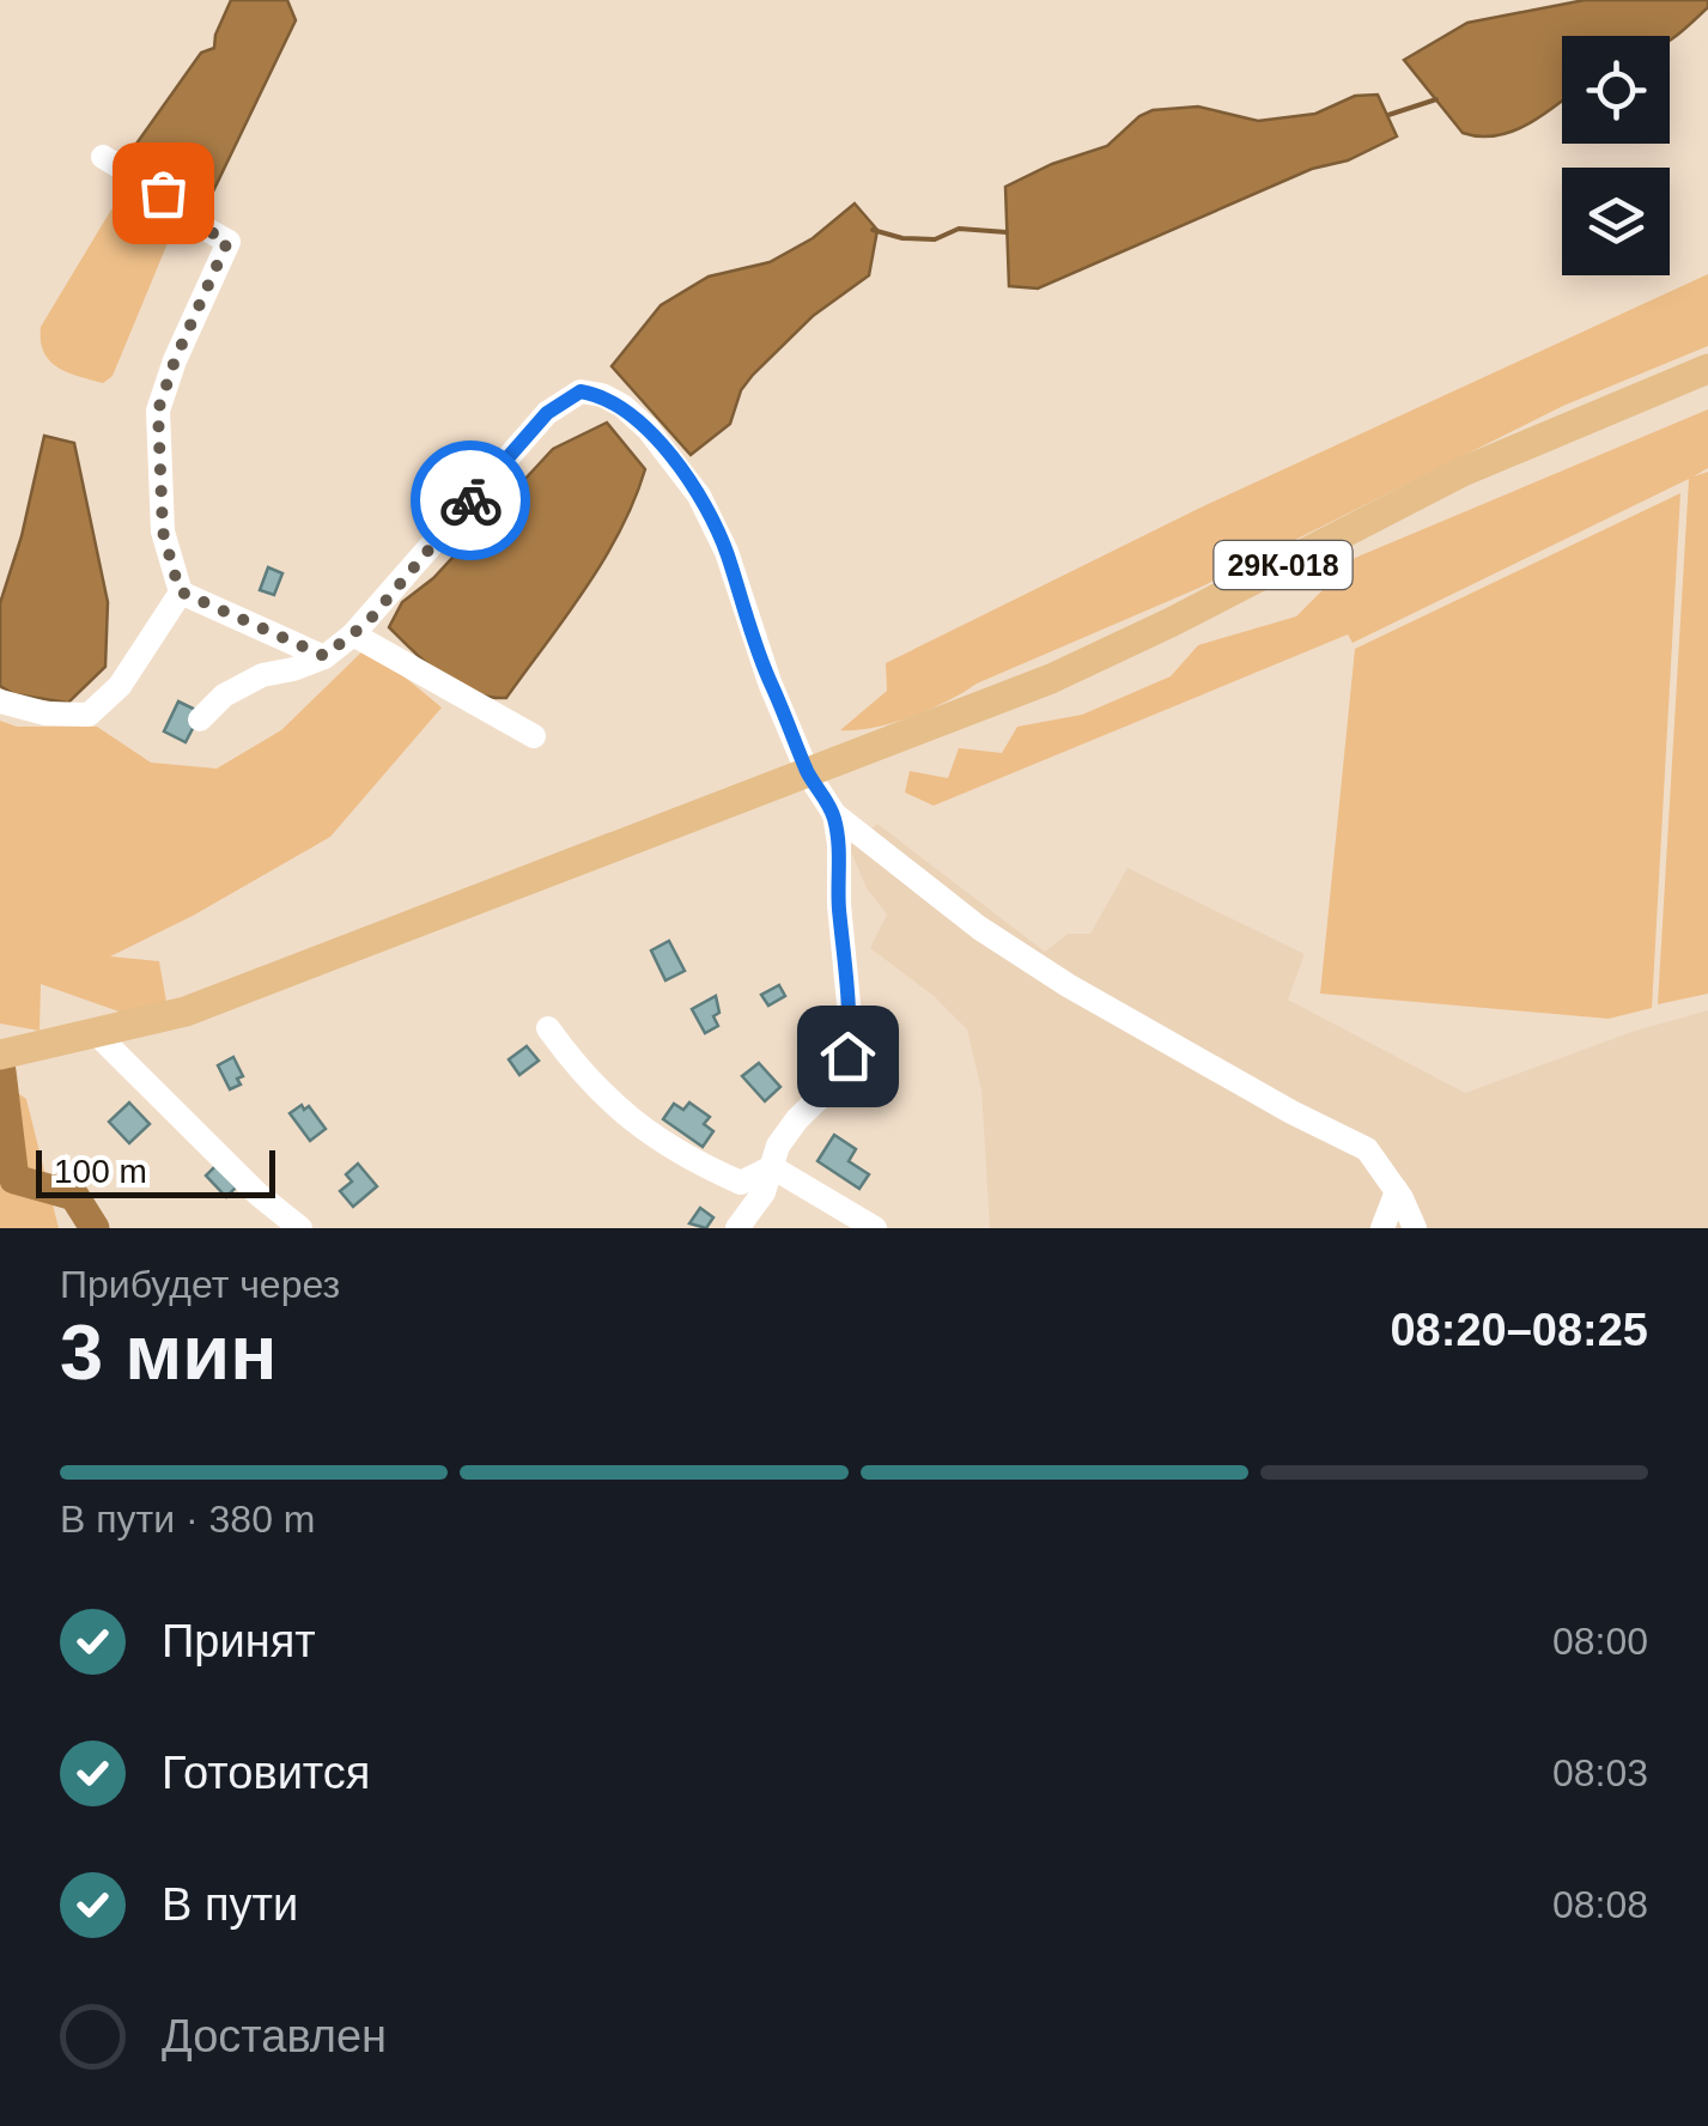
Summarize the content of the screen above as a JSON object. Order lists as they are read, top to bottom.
{
  "streets": {
    "main road": ["29К-018"]
  },
  "scale_bar": "100 m",
  "page": {
    "scale": "100 m",
    "heading": ["3 мин", "Прибудет через", "08:20–08:25"],
    "bar": "В пути · 380 m",
    "list": [
      ["Принят", "08:00"],
      ["Готовится", "08:03"],
      ["В пути", "08:08"],
      "Доставлен"
    ]
  }
}
